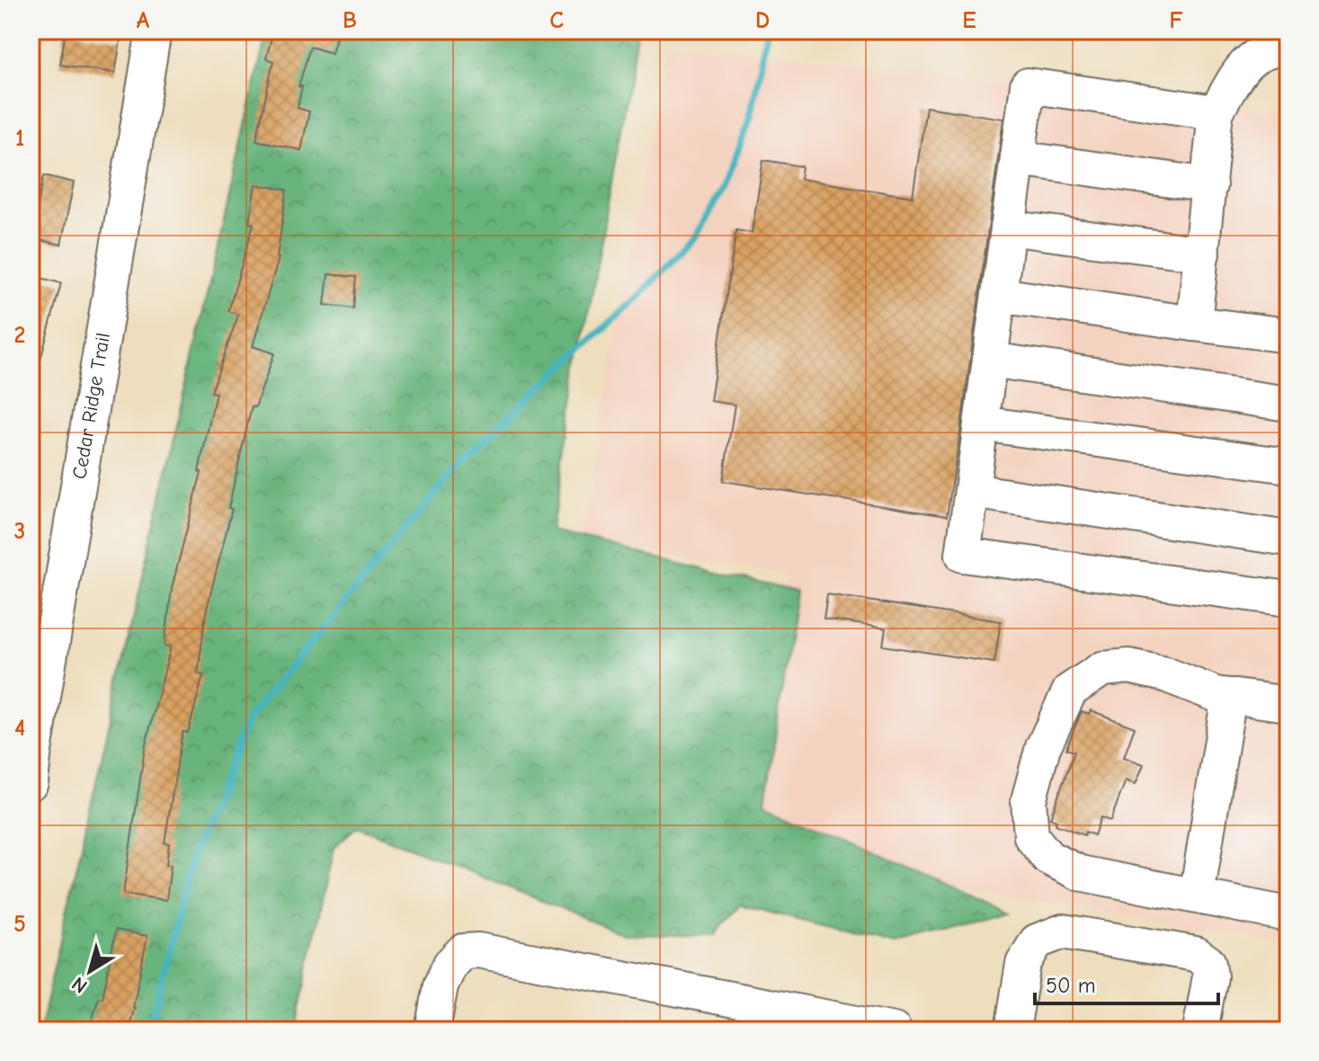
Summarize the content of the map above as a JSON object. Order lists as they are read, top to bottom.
{
  "streets": {
    "street": ["Cedar Ridge Trail"]
  },
  "scale_bar": "50 m",
  "north": "bottom left",
  "grid": {
    "columns": [
      "A",
      "B",
      "C",
      "D",
      "E",
      "F"
    ],
    "rows": [
      "1",
      "2",
      "3",
      "4",
      "5"
    ]
  }
}
